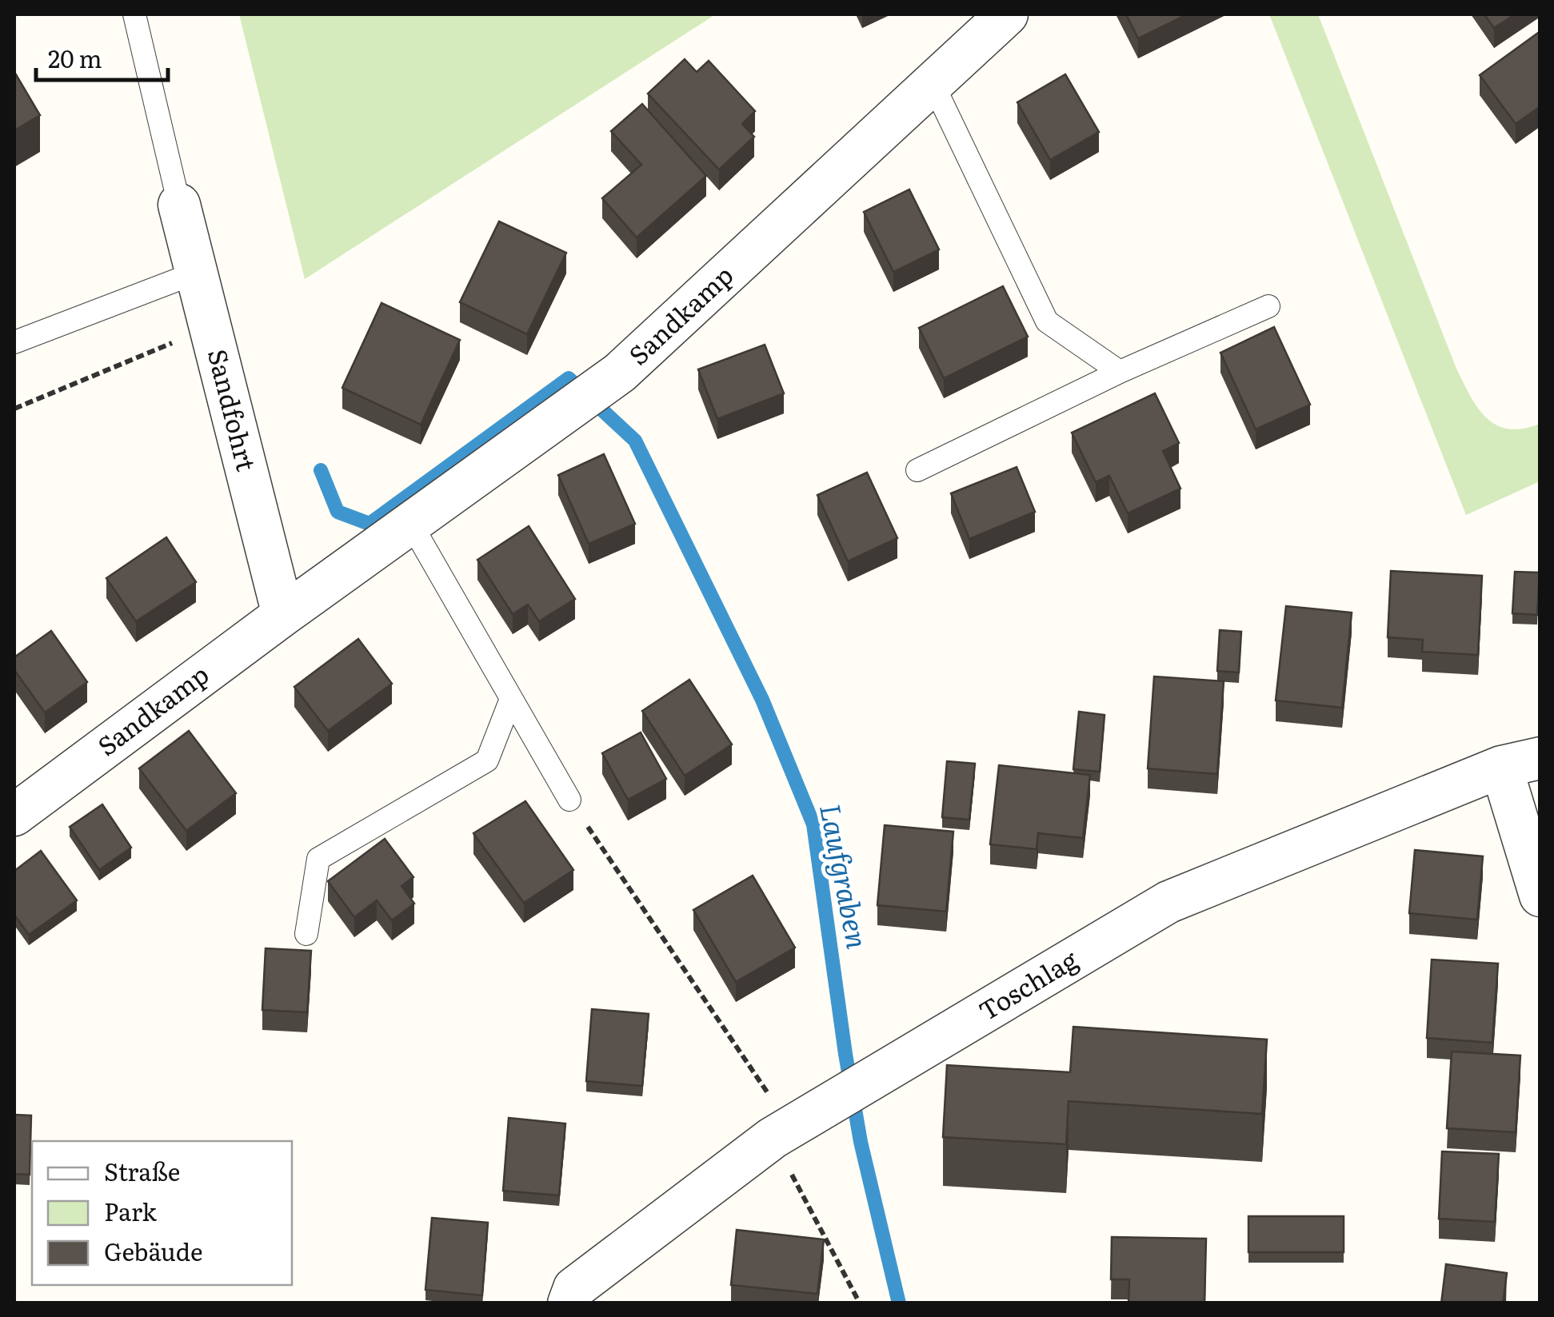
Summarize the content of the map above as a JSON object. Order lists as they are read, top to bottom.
{
  "streets": {
    "street": ["Sandkamp", "Sandfohrt", "Toschlag"]
  },
  "crossings": [
    ["Sandkamp", "Sandfohrt"]
  ],
  "water": ["Laufgraben"],
  "legend": ["Straße", "Park", "Gebäude"],
  "scale_bar": "20 m"
}
